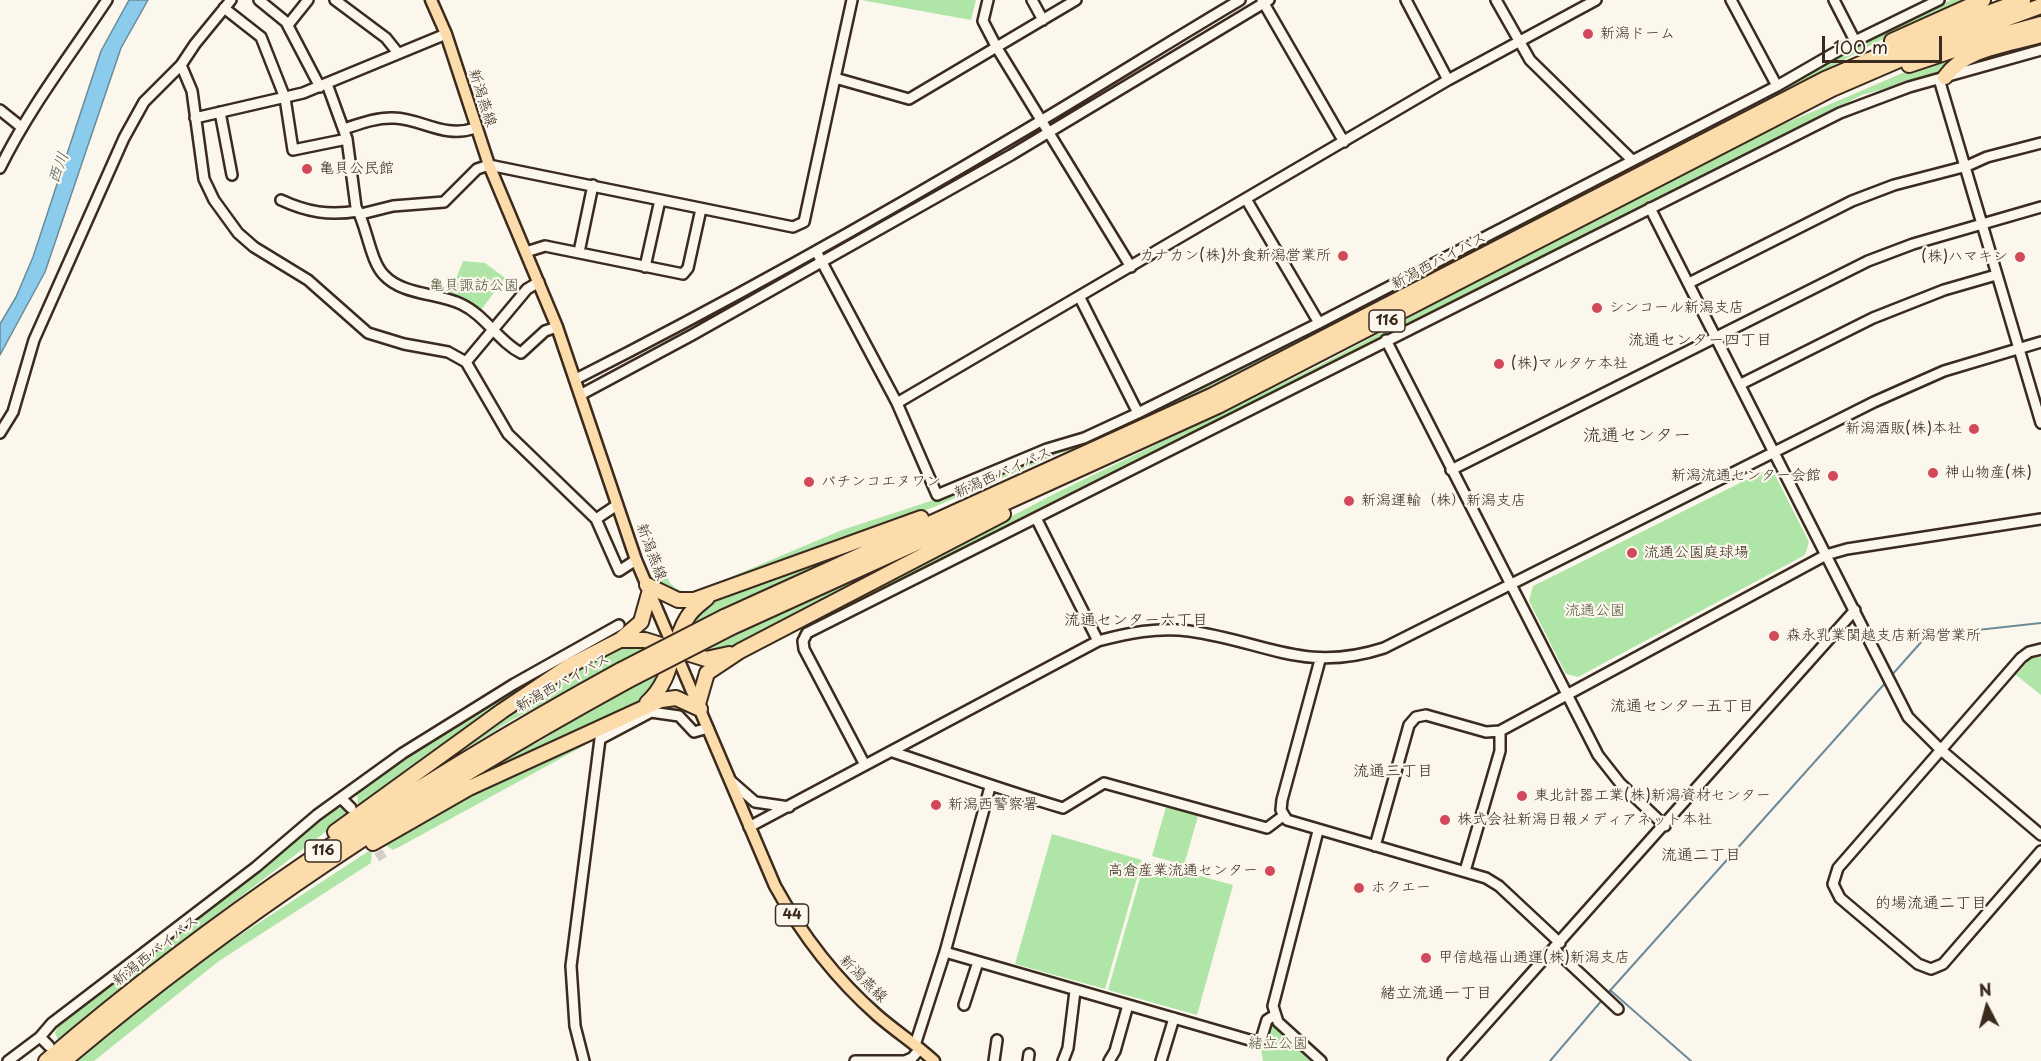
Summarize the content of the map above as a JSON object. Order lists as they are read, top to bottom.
{
  "streets": {
    "highway": ["新潟西バイパス", "116"],
    "main road": ["新潟燕線", "44"]
  },
  "districts": [
    "流通センター四丁目",
    "流通センター",
    "流通センター六丁目",
    "流通センター五丁目",
    "流通三丁目",
    "流通二丁目",
    "的場流通二丁目",
    "緒立流通一丁目"
  ],
  "water": ["西川"],
  "parks": ["亀貝諏訪公園", "流通公園", "緒立公園"],
  "places": [
    "新潟ドーム",
    "亀貝公民館",
    "カナカン(株)外食新潟営業所",
    "(株)ハマキン",
    "シンコール新潟支店",
    "(株)マルタケ本社",
    "新潟酒販(株)本社",
    "神山物産(株)",
    "新潟流通センター会館",
    "パチンコエヌワン",
    "新潟運輸（株）新潟支店",
    "流通公園庭球場",
    "森永乳業関越支店新潟営業所",
    "東北計器工業(株)新潟資材センター",
    "新潟西警察署",
    "株式会社新潟日報メディアネット本社",
    "高倉産業流通センター",
    "ホクエー",
    "甲信越福山通運(株)新潟支店"
  ],
  "scale_bar": "100 m",
  "north": "top"
}
